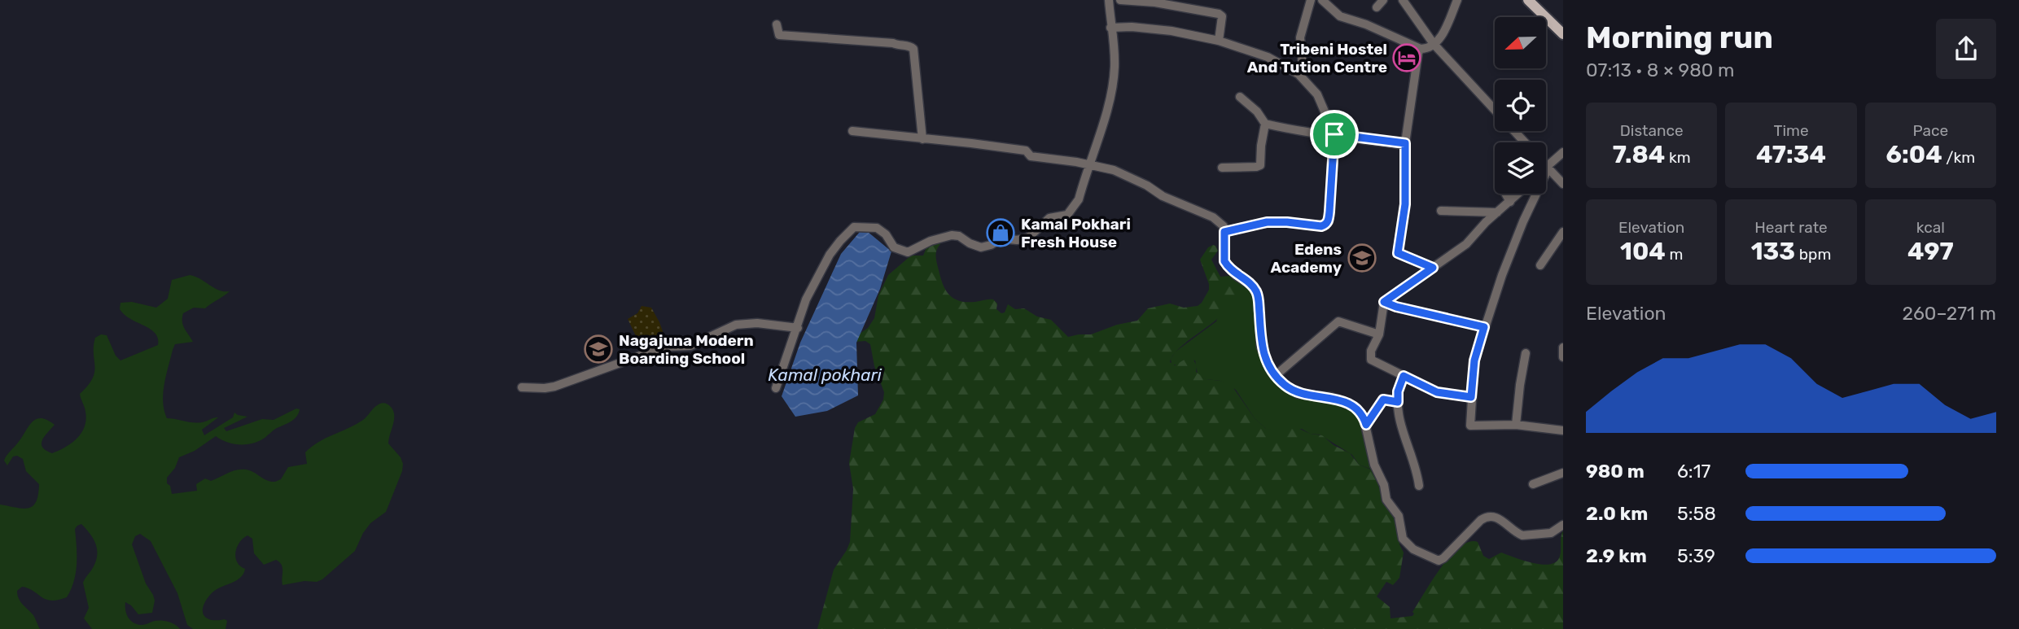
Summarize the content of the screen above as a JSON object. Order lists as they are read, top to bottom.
{
  "water": ["Kamal pokhari"],
  "places": {
    "hotel": ["Tribeni Hostel And Tution Centre"],
    "shop": ["Kamal Pokhari Fresh House"],
    "school or university": ["Edens Academy", "Nagajuna Modern Boarding School"]
  },
  "north": "left",
  "page": {
    "heading": ["Morning run", "07:13 · 8 × 980 m"],
    "stats": [
      ["Distance", "7.84 km"],
      ["Time", "47:34"],
      ["Pace", "6:04 /km"],
      ["Elevation", "104 m"],
      ["Heart rate", "133 bpm"],
      ["kcal", "497"]
    ],
    "chart": ["Elevation", "260–271 m"],
    "list": [
      {
        "name": "980 m",
        "note": "6:17"
      },
      {
        "name": "2.0 km",
        "note": "5:58"
      },
      {
        "name": "2.9 km",
        "note": "5:39"
      }
    ]
  }
}
